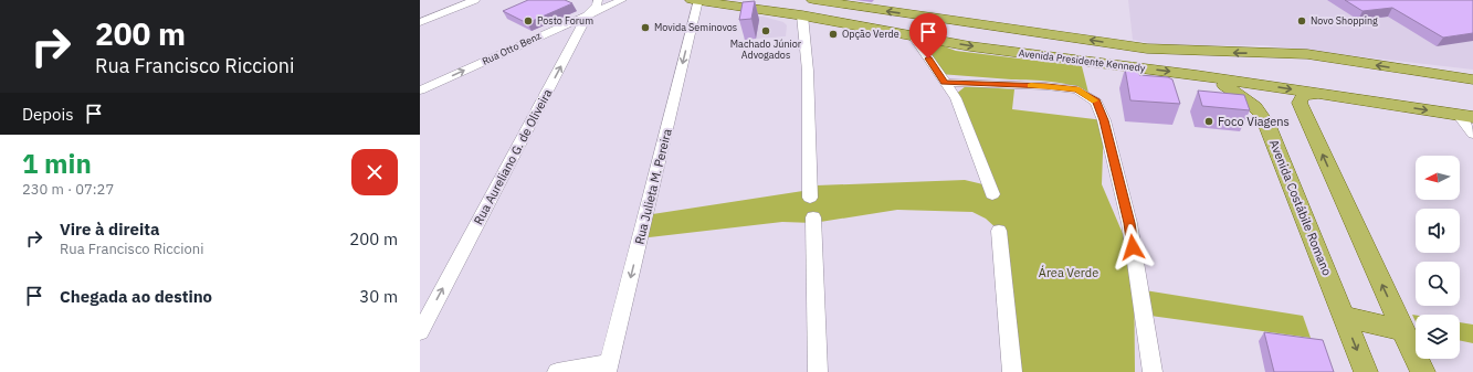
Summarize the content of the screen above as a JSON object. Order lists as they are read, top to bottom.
{
  "streets": {
    "main road": ["Avenida Presidente Kennedy", "Avenida Costábile Romano"],
    "street": ["Rua Otto Benz", "Rua Aureliano G. de Oliveira", "Rua Julieta M. Pereira"]
  },
  "crossings": [
    ["Rua Otto Benz", "Rua Aureliano G. de Oliveira"],
    ["Avenida Presidente Kennedy", "Rua Julieta M. Pereira"],
    ["Avenida Presidente Kennedy", "Avenida Costábile Romano"]
  ],
  "one_way": ["Rua Aureliano G. de Oliveira", "Rua Julieta M. Pereira"],
  "parks": ["Área Verde"],
  "places": [
    "Posto Forum",
    "Novo Shopping",
    "Movida Seminovos",
    "Machado Júnior Advogados",
    "Opção Verde",
    "Foco Viagens"
  ],
  "north": "left",
  "page": {
    "turn": ["200 m", "Rua Francisco Riccioni"],
    "then": "Depois",
    "heading": ["1 min", "230 m · 07:27"],
    "list": [
      {
        "name": "Vire à direita",
        "note": "Rua Francisco Riccioni",
        "value": "200 m"
      },
      {
        "name": "Chegada ao destino",
        "value": "30 m"
      }
    ]
  }
}
